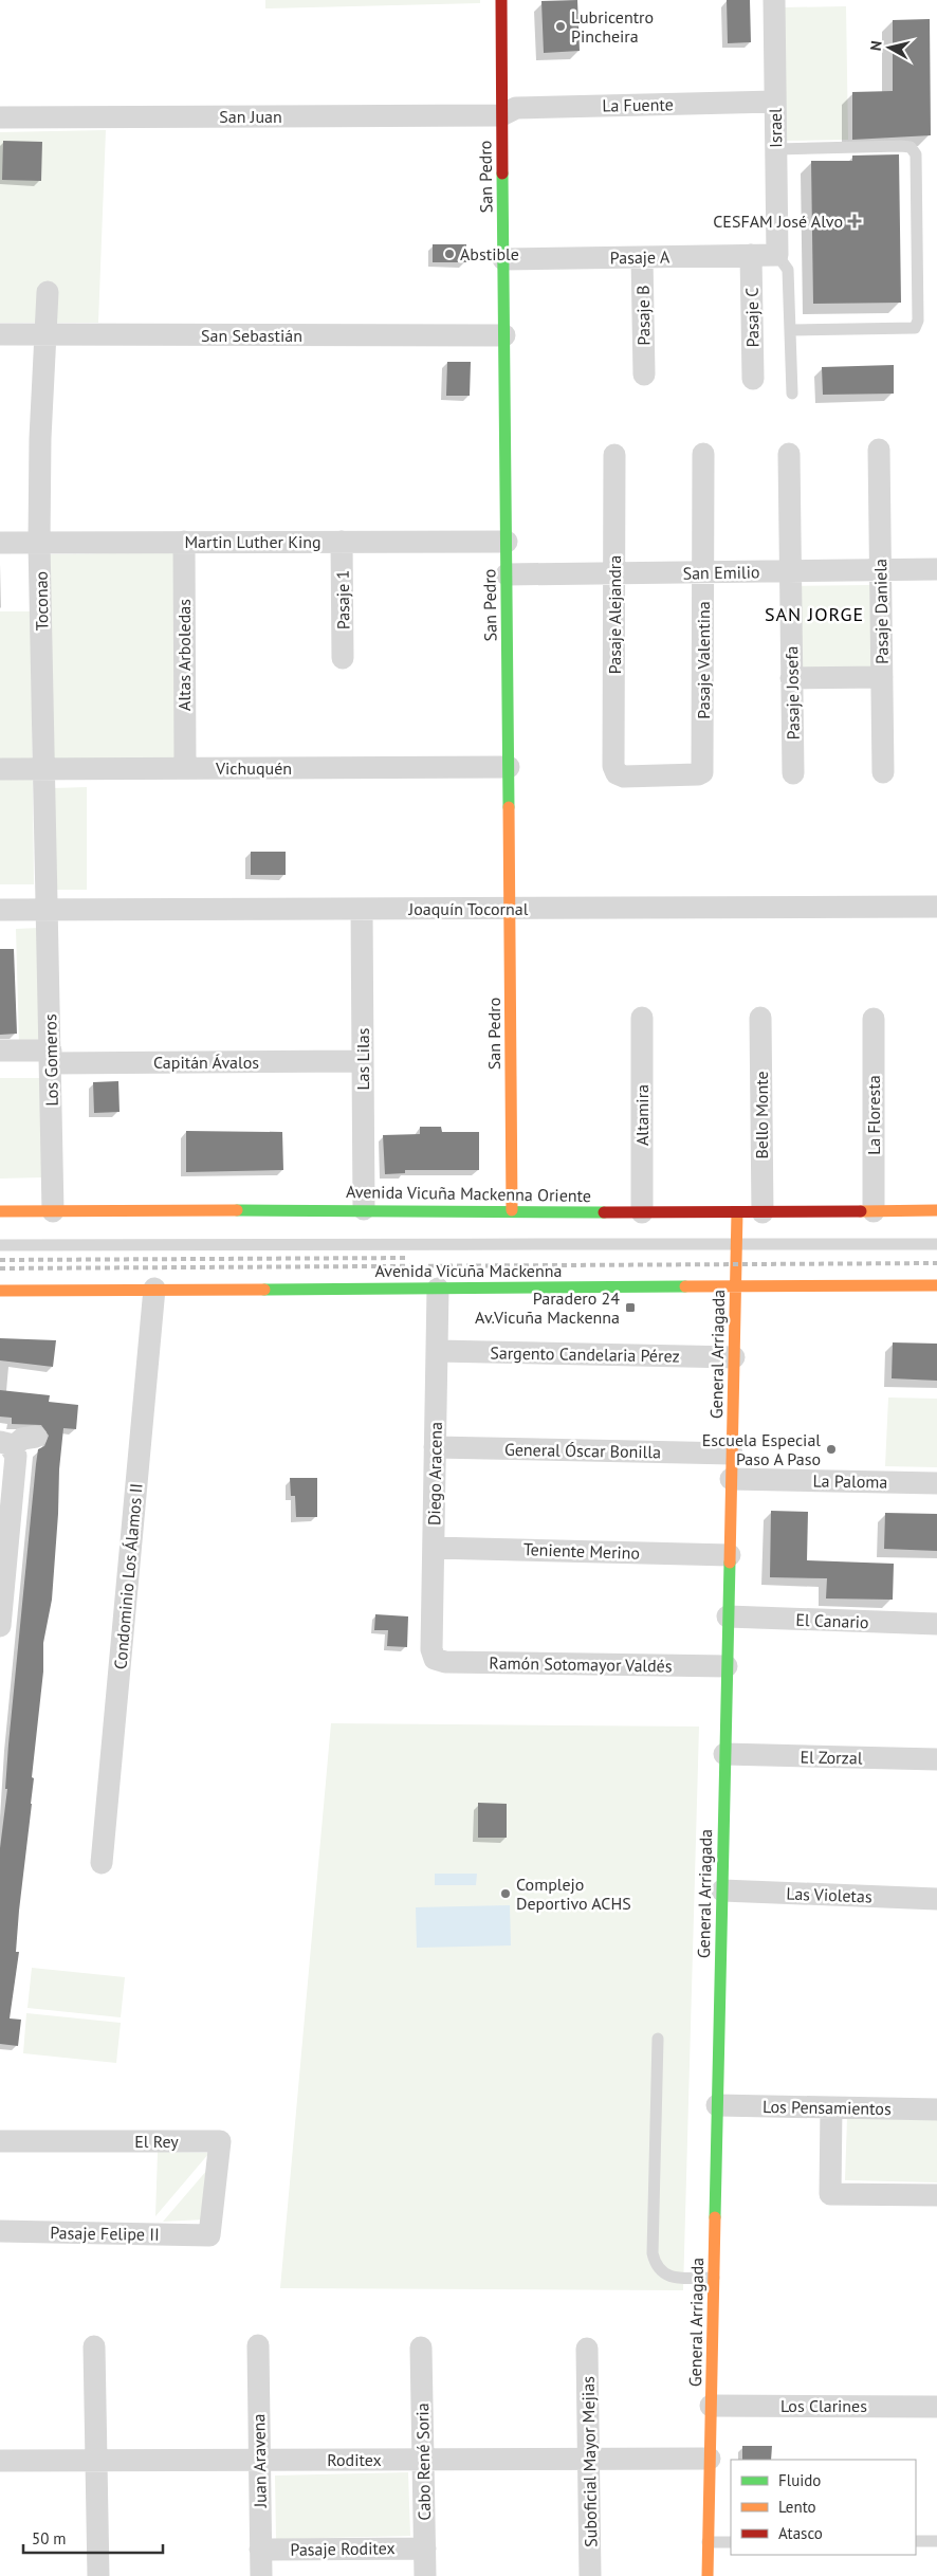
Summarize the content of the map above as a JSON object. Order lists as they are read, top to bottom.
{
  "streets": {
    "street": [
      "La Fuente",
      "San Juan",
      "Israel",
      "San Pedro",
      "Pasaje A",
      "Pasaje B",
      "Pasaje C",
      "San Sebastián",
      "Martin Luther King",
      "San Emilio",
      "Pasaje 1",
      "Toconao",
      "Pasaje Daniela",
      "Pasaje Alejandra",
      "Altas Arboledas",
      "Pasaje Valentina",
      "Pasaje Josefa",
      "Vichuquén",
      "Joaquín Tocornal",
      "Las Lilas",
      "Los Gomeros",
      "Capitán Ávalos",
      "Altamira",
      "Bello Monte",
      "La Floresta",
      "Avenida Vicuña Mackenna Oriente",
      "Avenida Vicuña Mackenna",
      "Sargento Candelaria Pérez",
      "General Arriagada",
      "General Óscar Bonilla",
      "Diego Aracena",
      "La Paloma",
      "Teniente Merino",
      "Condominio Los Álamos II",
      "El Canario",
      "Ramón Sotomayor Valdés",
      "El Zorzal",
      "Las Violetas",
      "Los Pensamientos",
      "El Rey",
      "Pasaje Felipe II",
      "Los Clarines",
      "Roditex",
      "Juan Aravena",
      "Cabo René Soria",
      "Suboficial Mayor Mejias",
      "Pasaje Roditex"
    ]
  },
  "crossings": [
    ["La Fuente", "San Juan"],
    ["La Fuente", "Israel"],
    ["La Fuente", "San Pedro"],
    ["San Juan", "San Pedro"],
    ["Israel", "Pasaje A"],
    ["San Pedro", "Pasaje A"],
    ["San Pedro", "San Sebastián"],
    ["San Pedro", "Martin Luther King"],
    ["San Pedro", "San Emilio"],
    ["San Pedro", "Vichuquén"],
    ["San Pedro", "Joaquín Tocornal"],
    ["San Pedro", "Avenida Vicuña Mackenna Oriente"],
    ["Pasaje A", "Pasaje B"],
    ["Pasaje A", "Pasaje C"],
    ["San Sebastián", "Toconao"],
    ["Martin Luther King", "Pasaje 1"],
    ["Martin Luther King", "Toconao"],
    ["Martin Luther King", "Altas Arboledas"],
    ["San Emilio", "Pasaje Daniela"],
    ["San Emilio", "Pasaje Alejandra"],
    ["San Emilio", "Pasaje Valentina"],
    ["San Emilio", "Pasaje Josefa"],
    ["Toconao", "Vichuquén"],
    ["Toconao", "Joaquín Tocornal"],
    ["Toconao", "Los Gomeros"],
    ["Pasaje Alejandra", "Pasaje Valentina"],
    ["Altas Arboledas", "Vichuquén"],
    ["Joaquín Tocornal", "Las Lilas"],
    ["Joaquín Tocornal", "Los Gomeros"],
    ["Las Lilas", "Capitán Ávalos"],
    ["Las Lilas", "Avenida Vicuña Mackenna Oriente"],
    ["Los Gomeros", "Capitán Ávalos"],
    ["Los Gomeros", "Avenida Vicuña Mackenna Oriente"],
    ["Altamira", "Avenida Vicuña Mackenna Oriente"],
    ["Bello Monte", "Avenida Vicuña Mackenna Oriente"],
    ["La Floresta", "Avenida Vicuña Mackenna Oriente"],
    ["Avenida Vicuña Mackenna Oriente", "General Arriagada"],
    ["Avenida Vicuña Mackenna", "General Arriagada"],
    ["Avenida Vicuña Mackenna", "Diego Aracena"],
    ["Avenida Vicuña Mackenna", "Condominio Los Álamos II"],
    ["Sargento Candelaria Pérez", "General Arriagada"],
    ["Sargento Candelaria Pérez", "Diego Aracena"],
    ["General Arriagada", "General Óscar Bonilla"],
    ["General Arriagada", "La Paloma"],
    ["General Arriagada", "Teniente Merino"],
    ["General Arriagada", "El Canario"],
    ["General Arriagada", "Ramón Sotomayor Valdés"],
    ["General Arriagada", "El Zorzal"],
    ["General Arriagada", "Las Violetas"],
    ["General Arriagada", "Los Pensamientos"],
    ["General Arriagada", "Los Clarines"],
    ["General Arriagada", "Roditex"],
    ["General Óscar Bonilla", "Diego Aracena"],
    ["Diego Aracena", "Teniente Merino"],
    ["Diego Aracena", "Ramón Sotomayor Valdés"],
    ["El Rey", "Pasaje Felipe II"],
    ["Roditex", "Juan Aravena"],
    ["Roditex", "Cabo René Soria"],
    ["Roditex", "Suboficial Mayor Mejias"],
    ["Juan Aravena", "Pasaje Roditex"],
    ["Cabo René Soria", "Pasaje Roditex"]
  ],
  "districts": ["SAN JORGE"],
  "places": {
    "other": [
      "Lubricentro Pincheira",
      "Abstible",
      "Escuela Especial Paso A Paso",
      "Complejo Deportivo ACHS"
    ],
    "health": ["CESFAM José Alvo"],
    "transit": ["Paradero 24 Av.Vicuña Mackenna"]
  },
  "legend": ["Fluido", "Lento", "Atasco"],
  "scale_bar": "50 m",
  "north": "left"
}
